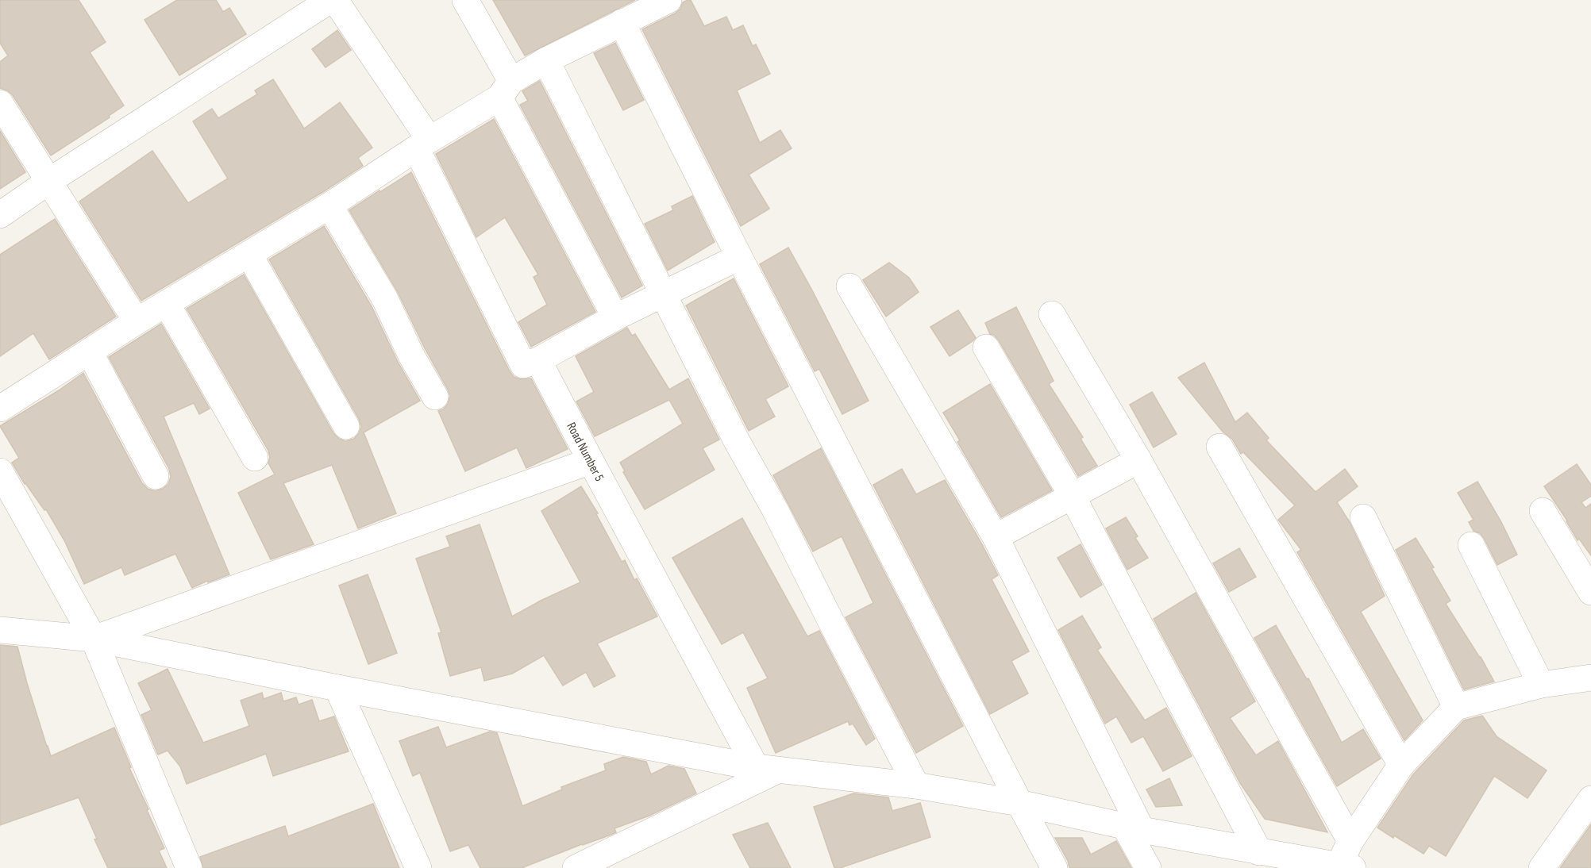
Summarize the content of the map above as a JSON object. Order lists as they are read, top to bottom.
{
  "streets": {
    "street": ["Road Number 5"]
  }
}
